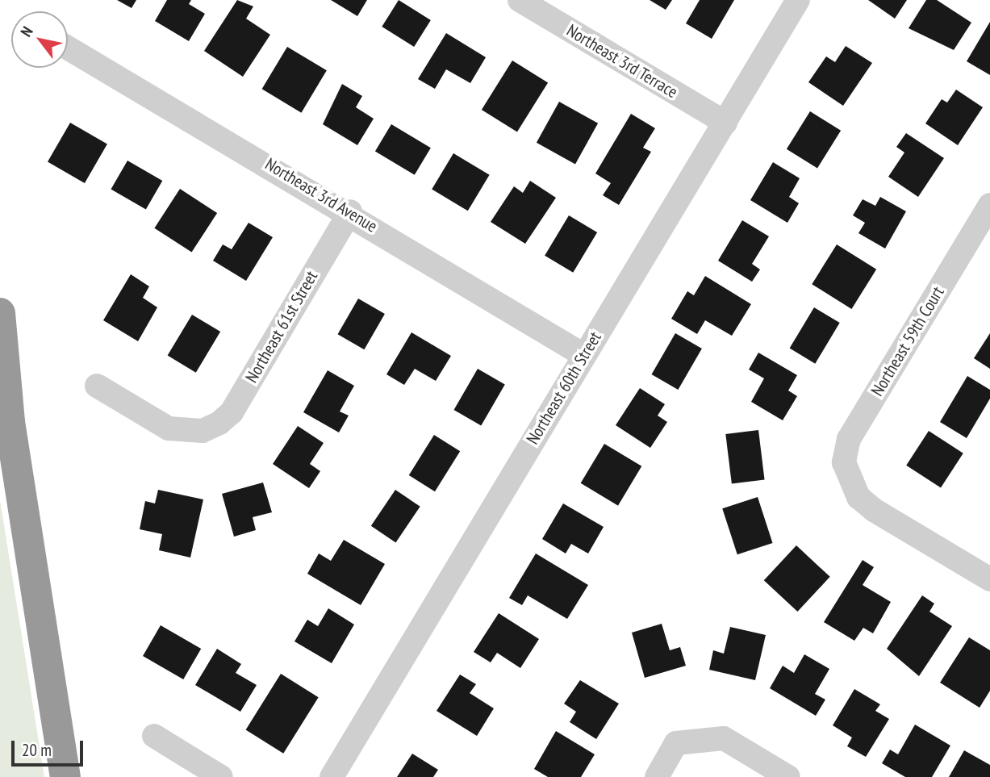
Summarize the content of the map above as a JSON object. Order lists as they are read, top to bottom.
{
  "streets": {
    "street": [
      "Northeast 3rd Terrace",
      "Northeast 3rd Avenue",
      "Northeast 61st Street",
      "Northeast 59th Court",
      "Northeast 60th Street"
    ]
  },
  "crossings": [
    ["Northeast 3rd Terrace", "Northeast 60th Street"],
    ["Northeast 3rd Avenue", "Northeast 61st Street"],
    ["Northeast 3rd Avenue", "Northeast 60th Street"]
  ],
  "scale_bar": "20 m",
  "north": "top left"
}
